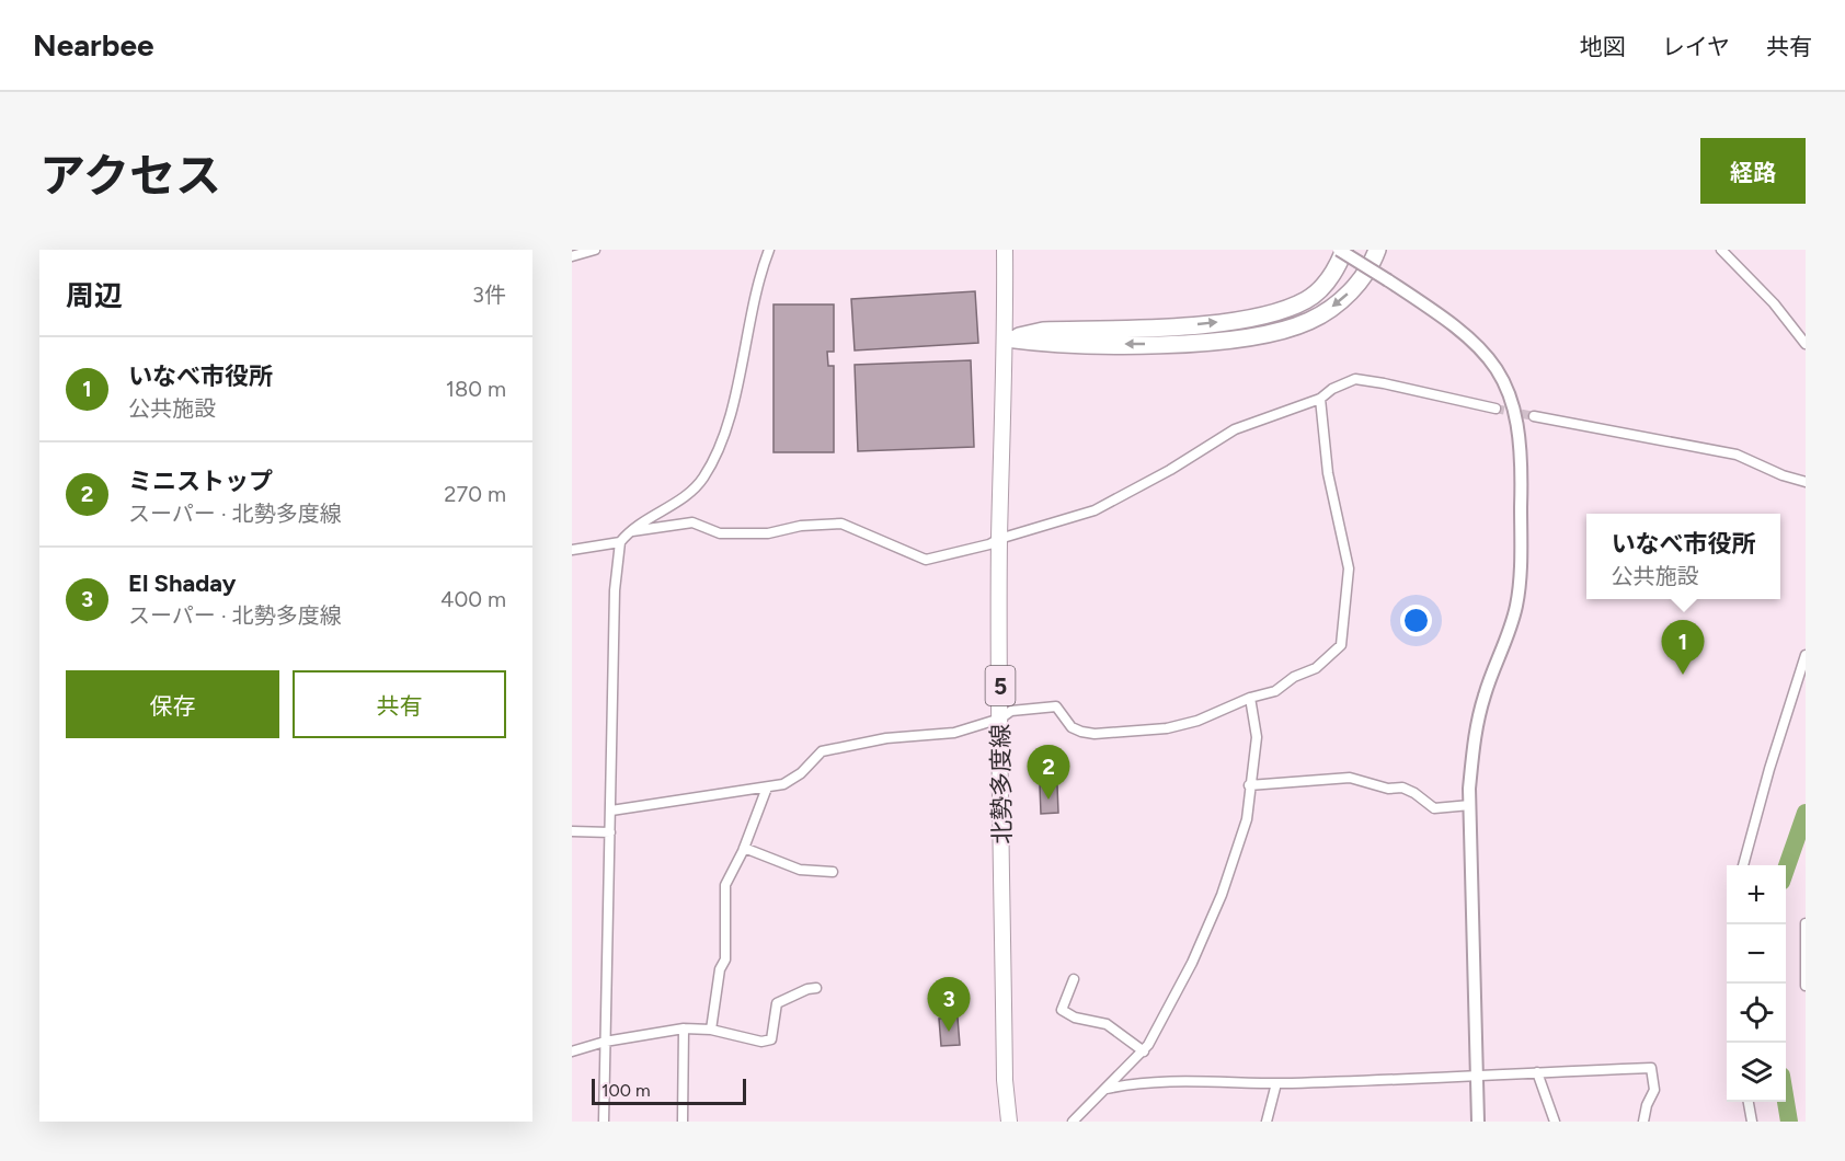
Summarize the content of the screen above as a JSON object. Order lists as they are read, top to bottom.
{
  "streets": {
    "main road": ["5", "北勢多度線"]
  },
  "scale_bar": "100 m",
  "page": {
    "header": "Nearbee",
    "nav": ["地図", "レイヤ", "共有"],
    "title": "アクセス",
    "buttons": [
      "経路",
      ["保存", "共有"]
    ],
    "heading": ["周辺", "3件"],
    "list": [
      {
        "mark": "1",
        "name": "いなべ市役所",
        "note": "公共施設",
        "value": "180 m"
      },
      {
        "mark": "2",
        "name": "ミニストップ",
        "note": "スーパー · 北勢多度線",
        "value": "270 m"
      },
      {
        "mark": "3",
        "name": "El Shaday",
        "note": "スーパー · 北勢多度線",
        "value": "400 m"
      }
    ],
    "popup": ["いなべ市役所", "公共施設"],
    "pins": ["1", "2", "3"],
    "map_buttons": ["+", "−"],
    "scale": "100 m"
  }
}
